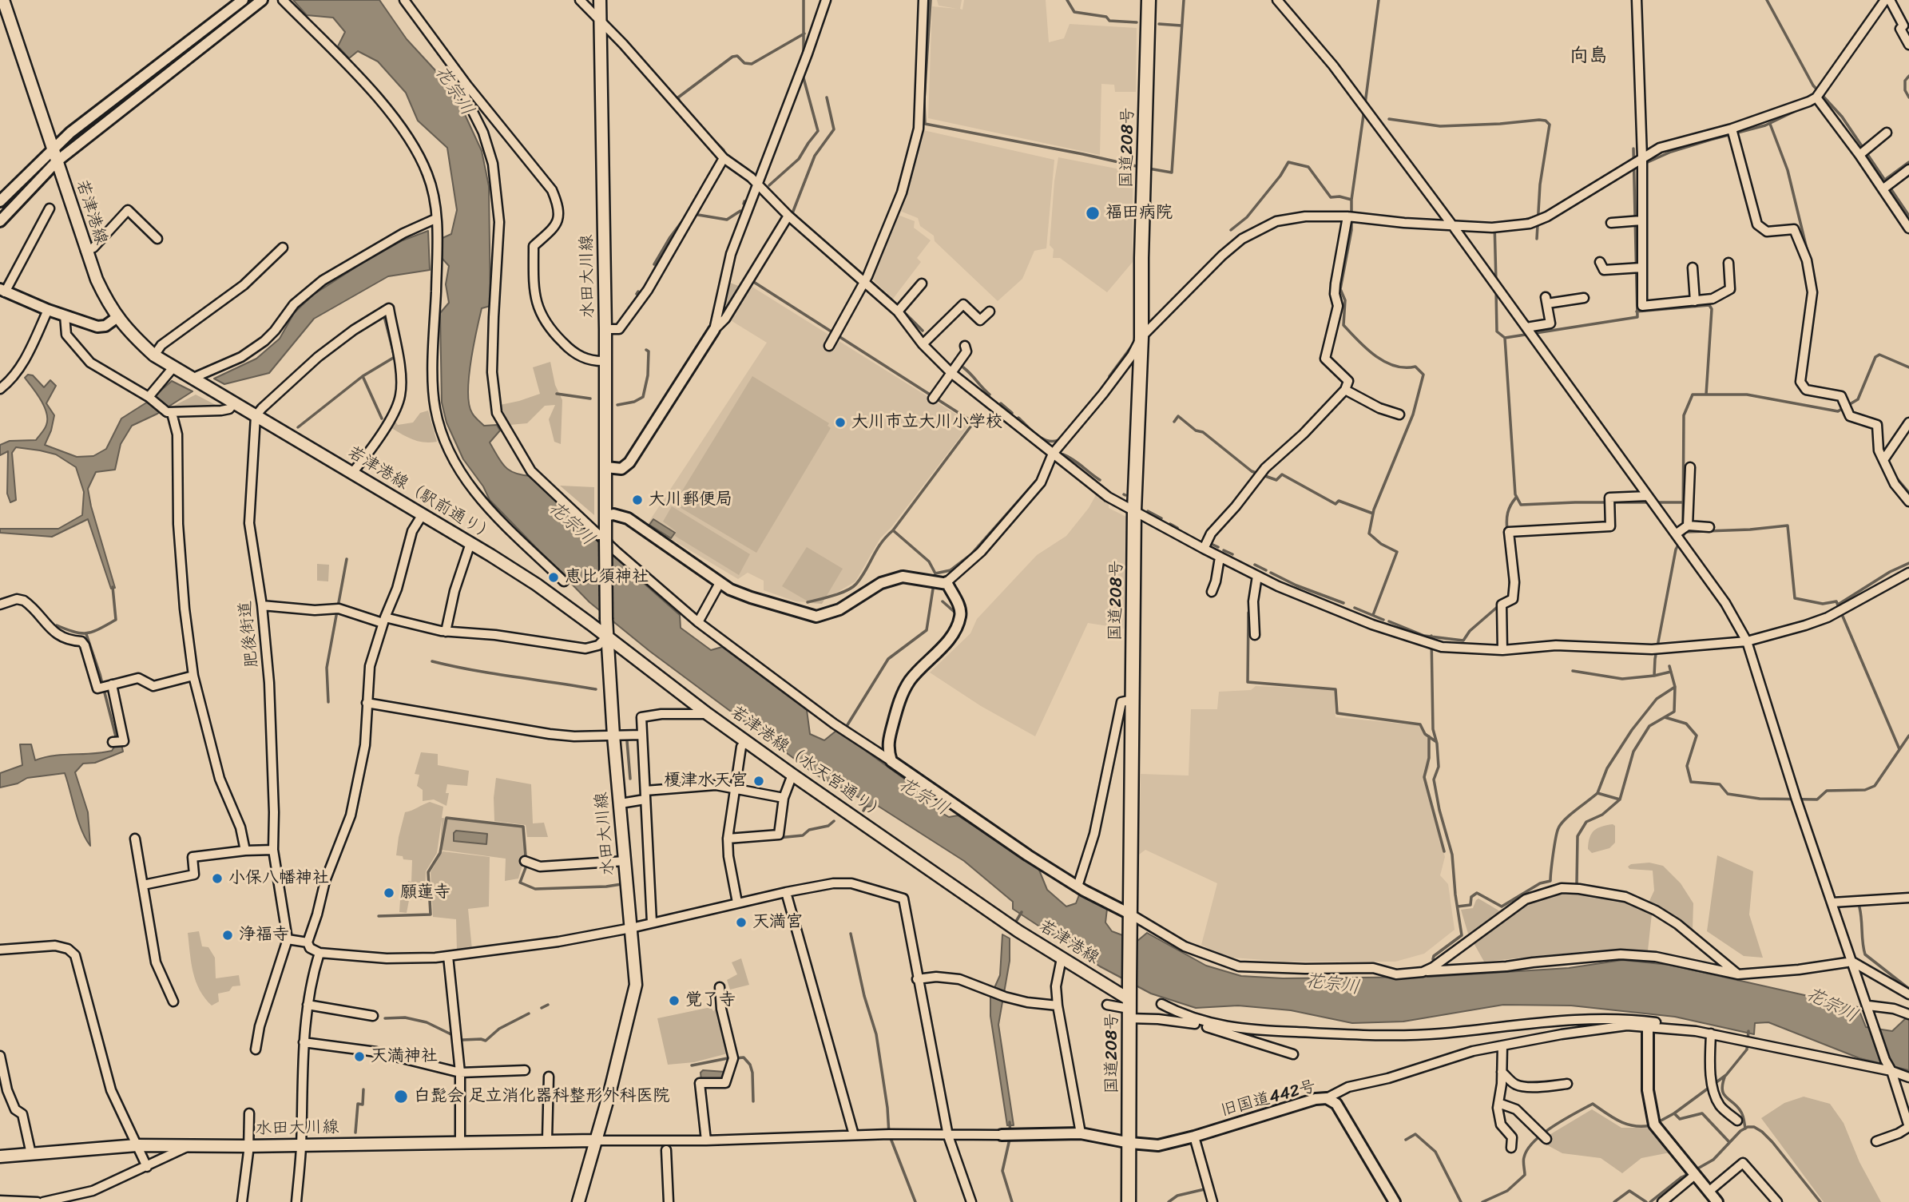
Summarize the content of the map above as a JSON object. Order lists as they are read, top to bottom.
{
  "streets": {
    "highway": ["国道208号"],
    "main road": [
      "若津港線",
      "水田大川線",
      "若津港線（駅前通り）",
      "若津港線（水天宮通り）"
    ],
    "street": ["肥後街道", "旧国道442号"]
  },
  "crossings": [
    ["国道208号", "若津港線"],
    ["国道208号", "旧国道442号"],
    ["若津港線", "若津港線（駅前通り）"],
    ["若津港線", "若津港線（水天宮通り）"],
    ["水田大川線", "若津港線（駅前通り）"],
    ["水田大川線", "若津港線（水天宮通り）"],
    ["若津港線（駅前通り）", "肥後街道"],
    ["若津港線（駅前通り）", "若津港線（水天宮通り）"]
  ],
  "districts": ["向島"],
  "water": ["花宗川"],
  "places": [
    "福田病院",
    "大川市立大川小学校",
    "大川郵便局",
    "恵比須神社",
    "榎津水天宮",
    "小保八幡神社",
    "願蓮寺",
    "天満宮",
    "浄福寺",
    "覚了寺",
    "天満神社",
    "白髭会 足立消化器科整形外科医院"
  ]
}
